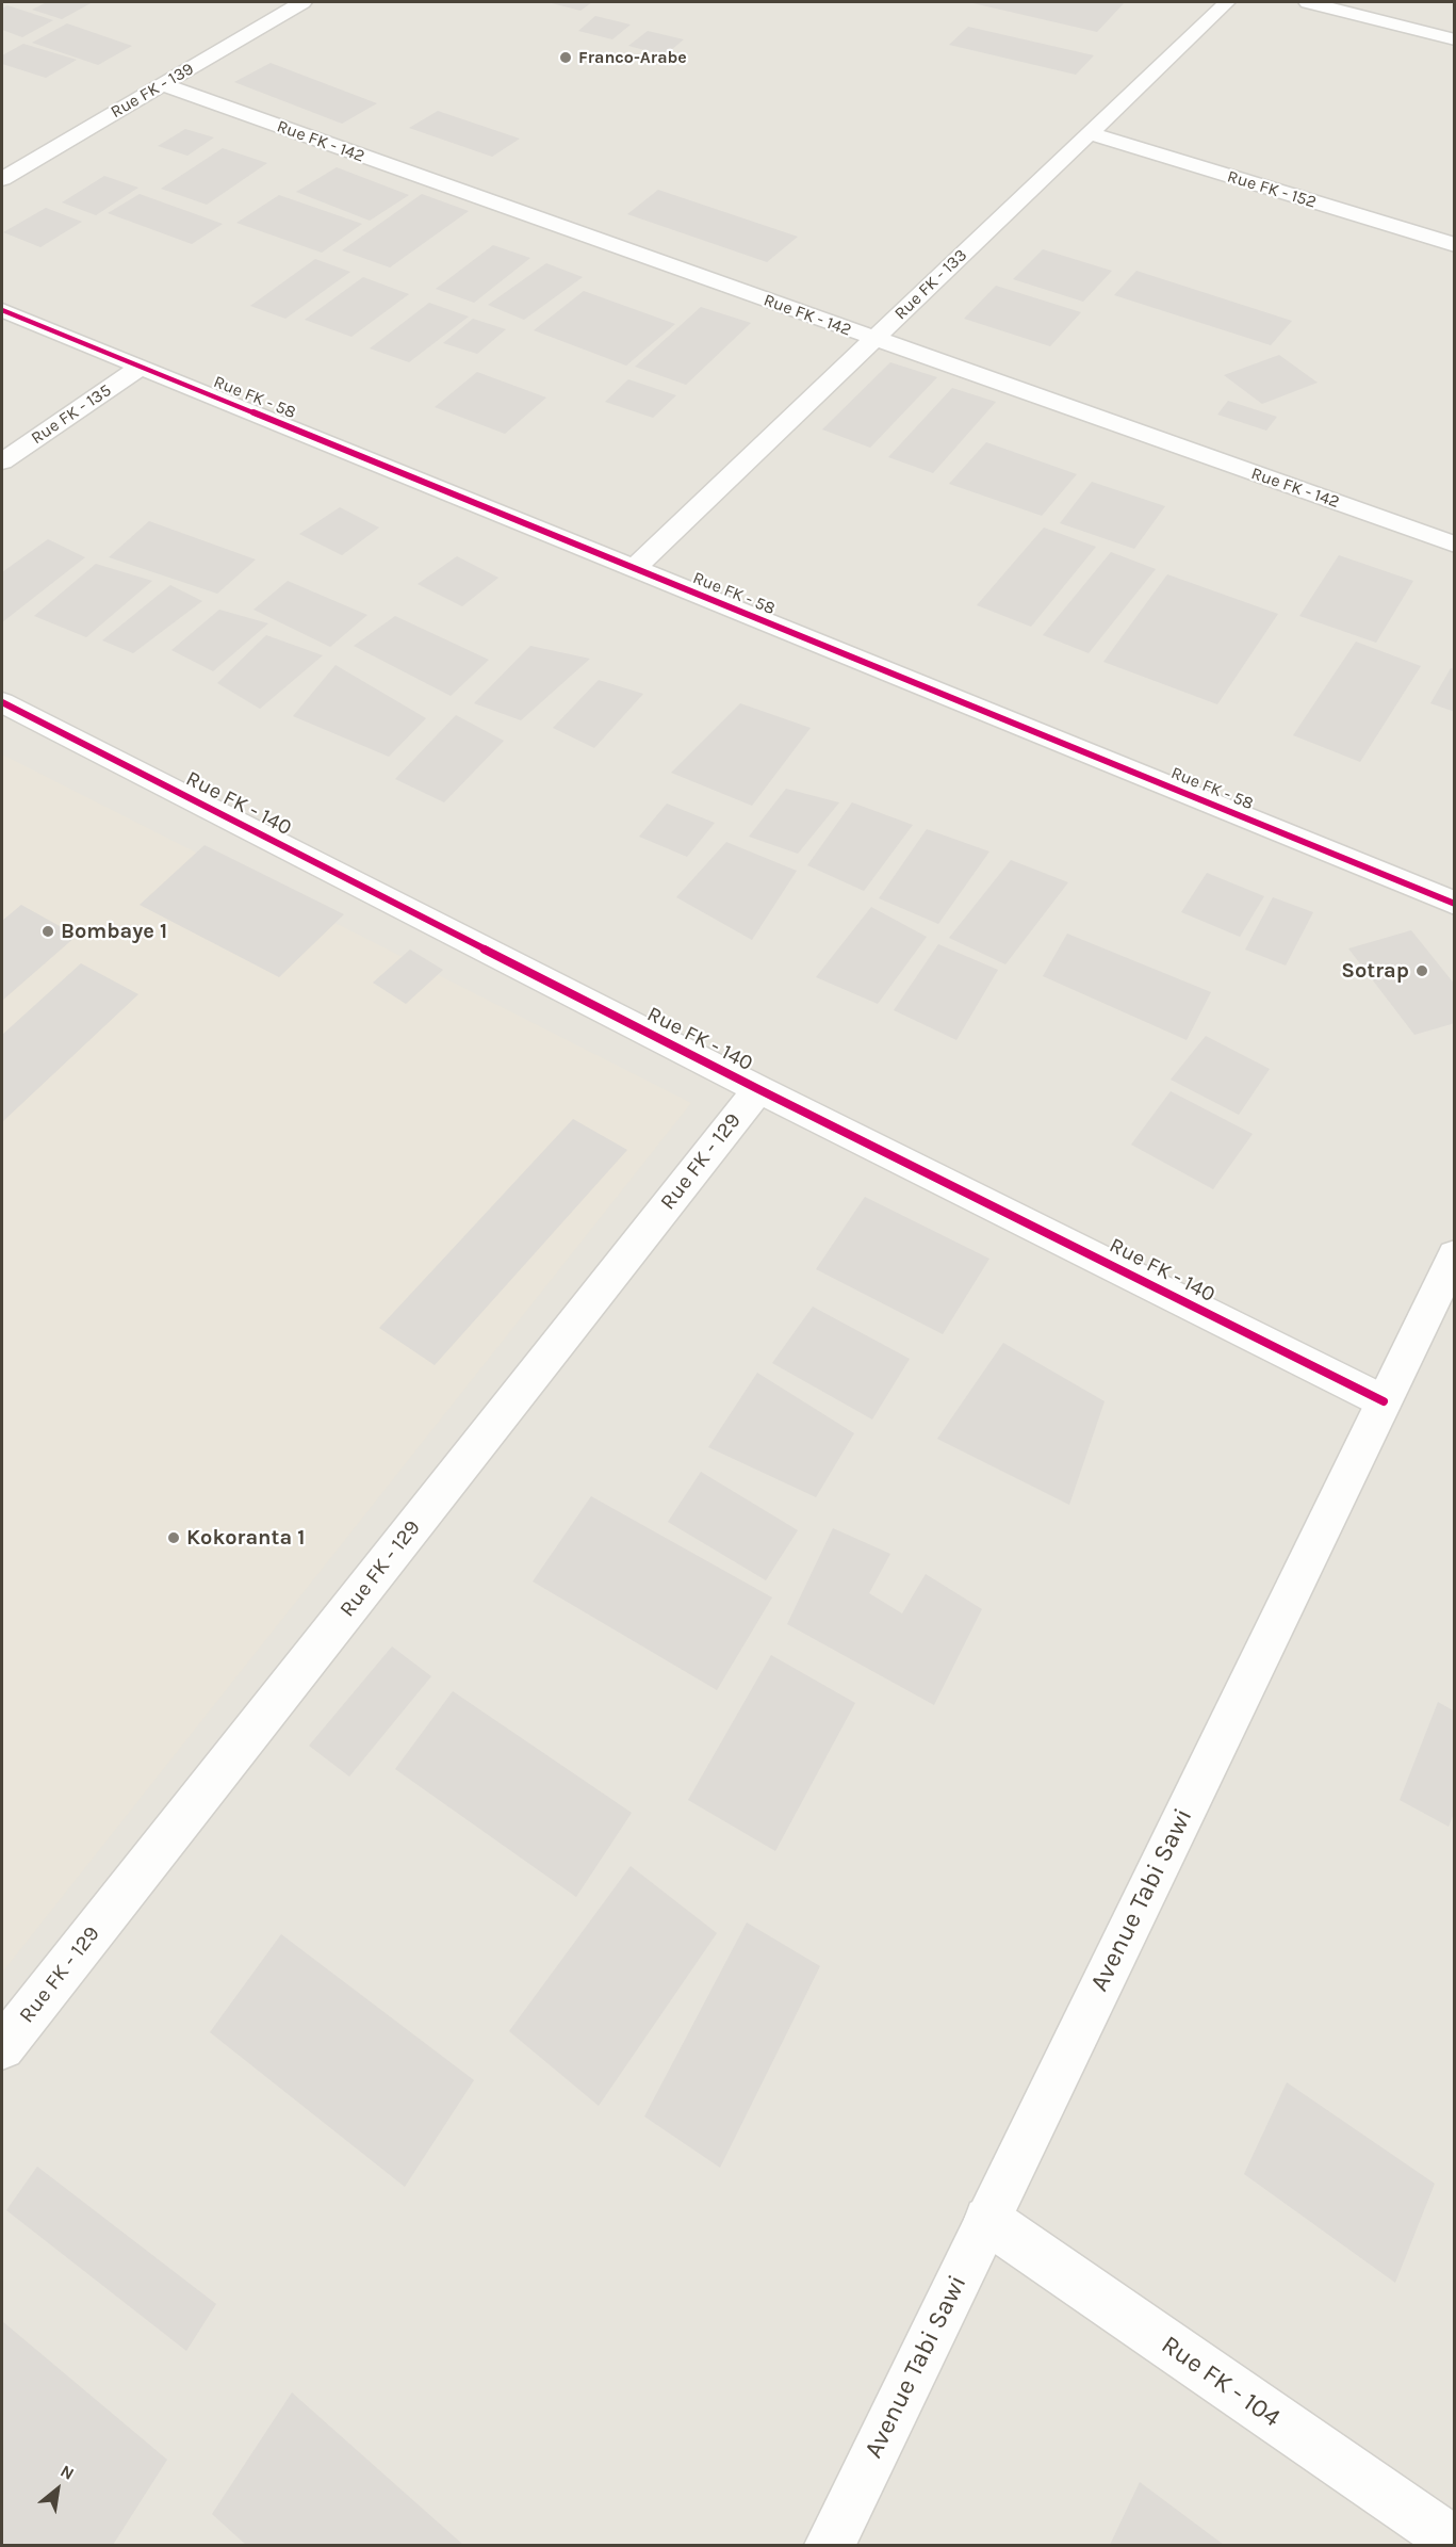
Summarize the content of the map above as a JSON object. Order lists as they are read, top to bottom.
{
  "streets": {
    "street": [
      "Rue FK - 139",
      "Rue FK - 142",
      "Rue FK - 152",
      "Rue FK - 133",
      "Rue FK - 58",
      "Rue FK - 135",
      "Rue FK - 140",
      "Rue FK - 129",
      "Avenue Tabi Sawi",
      "Rue FK - 104"
    ]
  },
  "crossings": [
    ["Rue FK - 139", "Rue FK - 142"],
    ["Rue FK - 142", "Rue FK - 133"],
    ["Rue FK - 152", "Rue FK - 133"],
    ["Rue FK - 133", "Rue FK - 58"],
    ["Rue FK - 58", "Rue FK - 135"],
    ["Rue FK - 140", "Rue FK - 129"],
    ["Rue FK - 140", "Avenue Tabi Sawi"],
    ["Avenue Tabi Sawi", "Rue FK - 104"]
  ],
  "places": [
    "Franco-Arabe",
    "Bombaye 1",
    "Sotrap",
    "Kokoranta 1"
  ],
  "north": "top right"
}
